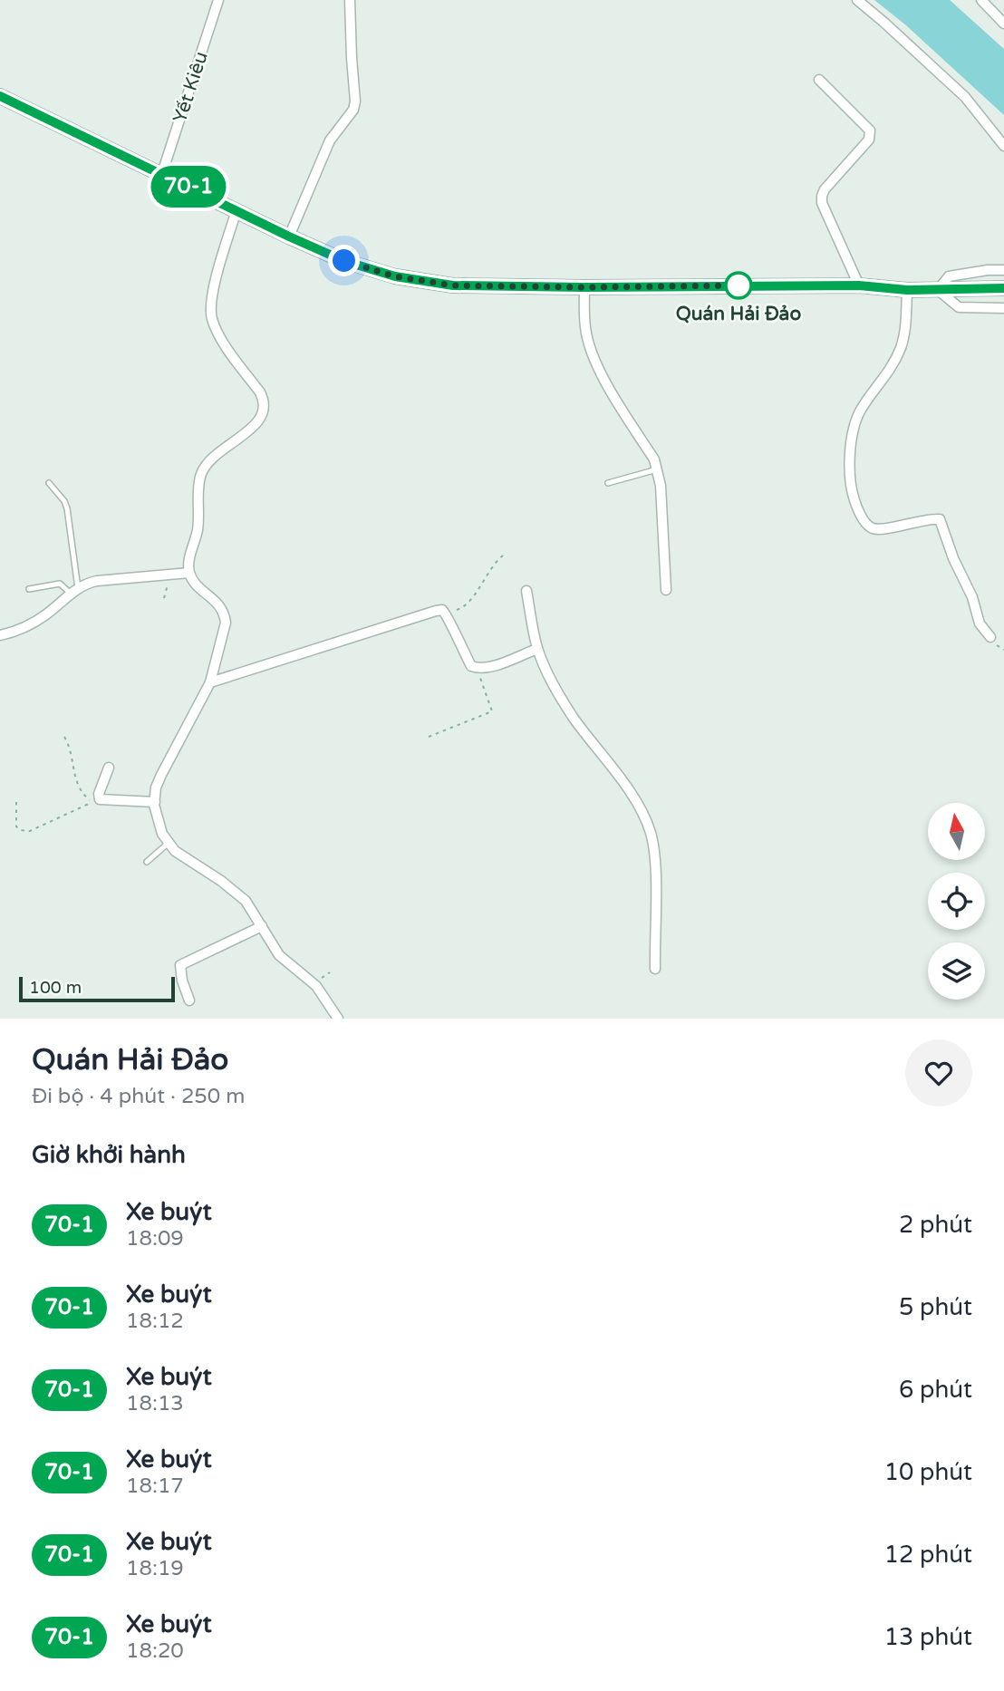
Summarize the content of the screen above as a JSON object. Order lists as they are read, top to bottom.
{
  "streets": {
    "street": ["Yết Kiêu"]
  },
  "places": ["Quán Hải Đảo"],
  "lines": ["bus line 70-1"],
  "scale_bar": "100 m",
  "north": "top",
  "page": {
    "on_map": "70-1",
    "scale": "100 m",
    "heading": [
      ["Quán Hải Đảo", "Đi bộ · 4 phút · 250 m"],
      "Giờ khởi hành"
    ],
    "list": [
      {
        "mark": "70-1",
        "name": "Xe buýt",
        "note": "18:09",
        "value": "2 phút"
      },
      {
        "mark": "70-1",
        "name": "Xe buýt",
        "note": "18:12",
        "value": "5 phút"
      },
      {
        "mark": "70-1",
        "name": "Xe buýt",
        "note": "18:13",
        "value": "6 phút"
      },
      {
        "mark": "70-1",
        "name": "Xe buýt",
        "note": "18:17",
        "value": "10 phút"
      },
      {
        "mark": "70-1",
        "name": "Xe buýt",
        "note": "18:19",
        "value": "12 phút"
      },
      {
        "mark": "70-1",
        "name": "Xe buýt",
        "note": "18:20",
        "value": "13 phút"
      }
    ]
  }
}
